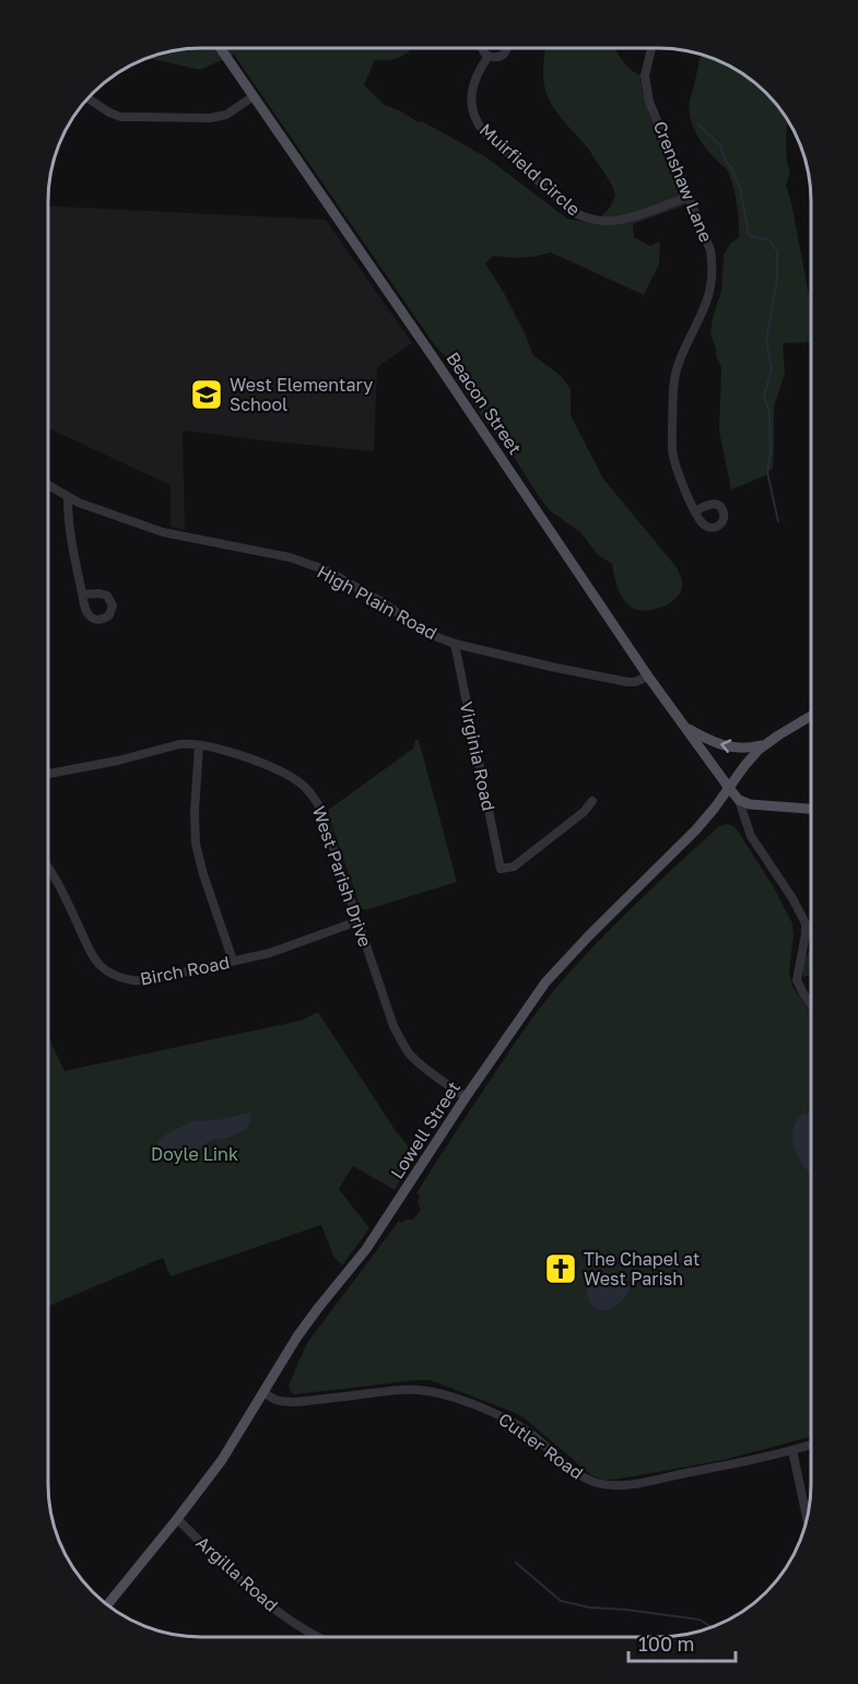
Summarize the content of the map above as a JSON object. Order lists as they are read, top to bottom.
{
  "streets": {
    "main road": ["Beacon Street", "Lowell Street"],
    "street": [
      "Muirfield Circle",
      "Crenshaw Lane",
      "High Plain Road",
      "Virginia Road",
      "West Parish Drive",
      "Birch Road",
      "Cutler Road",
      "Argilla Road"
    ]
  },
  "crossings": [
    ["Muirfield Circle", "Crenshaw Lane"],
    ["Beacon Street", "High Plain Road"],
    ["Beacon Street", "Lowell Street"],
    ["High Plain Road", "Virginia Road"],
    ["West Parish Drive", "Birch Road"],
    ["West Parish Drive", "Lowell Street"],
    ["Lowell Street", "Cutler Road"],
    ["Lowell Street", "Argilla Road"]
  ],
  "parks": ["Doyle Link"],
  "places": {
    "school or university": ["West Elementary School"],
    "church": ["The Chapel at West Parish"]
  },
  "scale_bar": "100 m"
}
